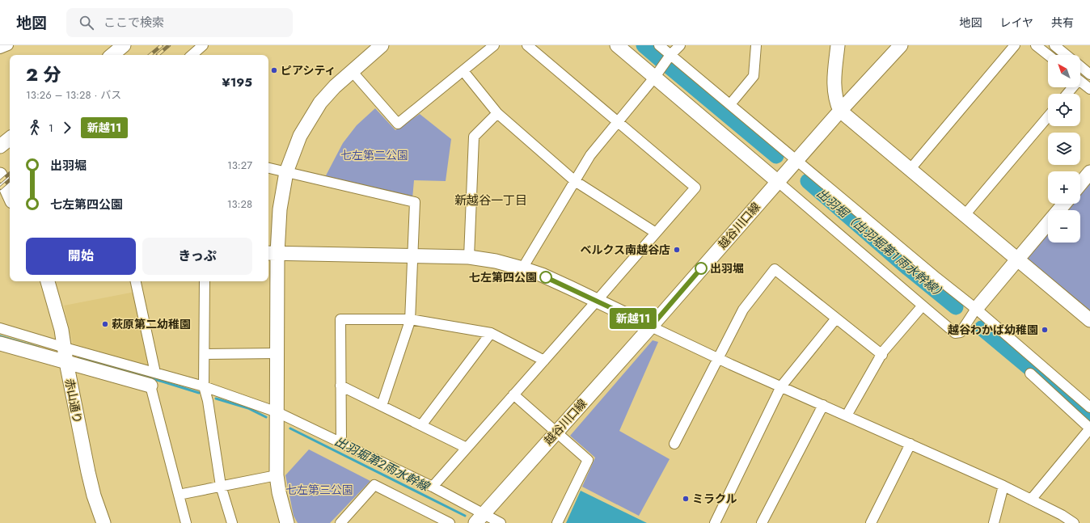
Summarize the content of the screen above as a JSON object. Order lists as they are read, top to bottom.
{
  "streets": {
    "street": ["越谷川口線", "赤山通り"]
  },
  "districts": ["新越谷一丁目"],
  "water": ["出羽堀（出羽堀第１雨水幹線）", "出羽堀第２雨水幹線"],
  "parks": ["七左第二公園", "七左第三公園"],
  "places": [
    "ピアシティ",
    "ベルクス南越谷店",
    "出羽堀",
    "七左第四公園",
    "萩原第二幼稚園",
    "越谷わかば幼稚園",
    "ミラクル"
  ],
  "lines": ["bus line 新越11"],
  "north": "top left",
  "page": {
    "header": "地図",
    "search": "ここで検索",
    "nav": ["地図", "レイヤ", "共有"],
    "on_map": "新越11",
    "map_buttons": ["+", "−"],
    "heading": ["2 分", "13:26 – 13:28 · バス", "¥195"],
    "legs": ["1", "新越11"],
    "list": [
      {
        "name": "出羽堀",
        "value": "13:27"
      },
      {
        "name": "七左第四公園",
        "value": "13:28"
      }
    ],
    "buttons": ["開始", "きっぷ"]
  }
}
